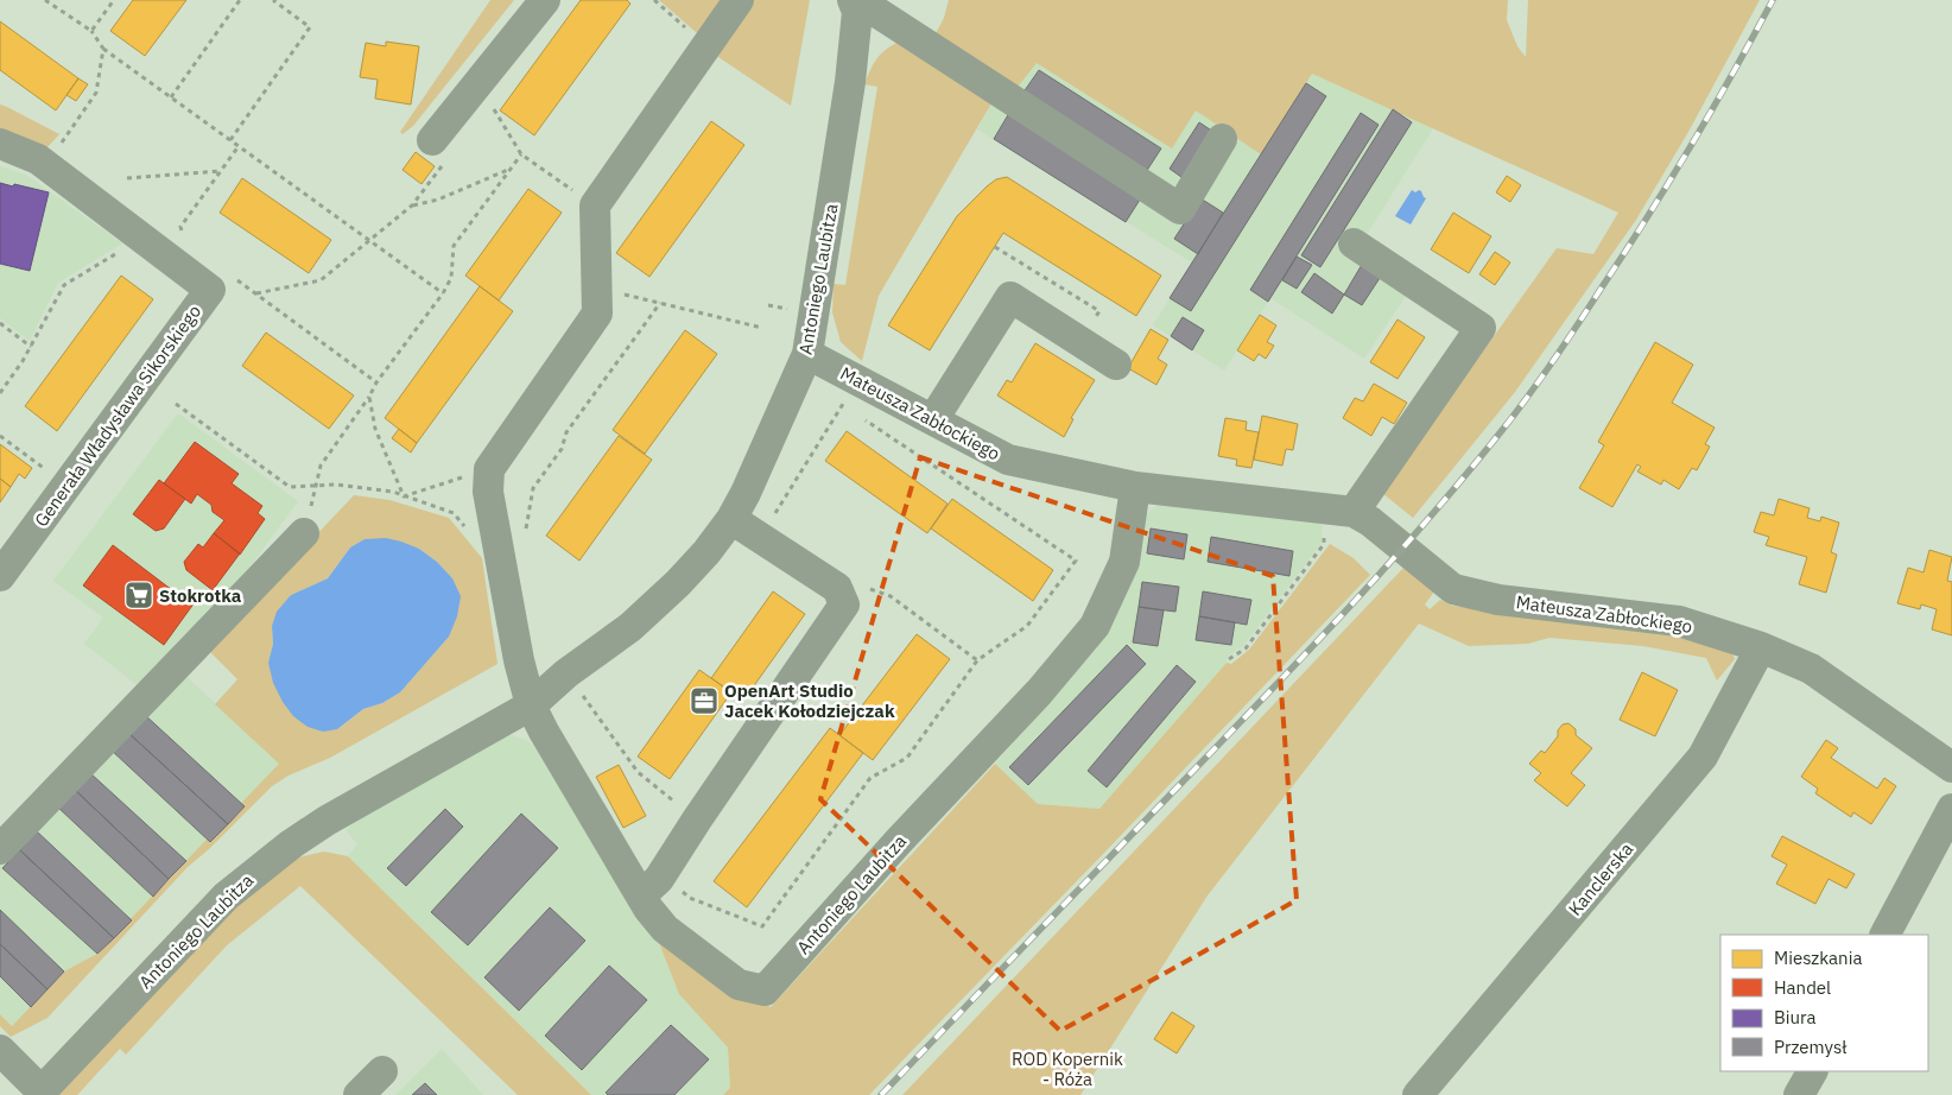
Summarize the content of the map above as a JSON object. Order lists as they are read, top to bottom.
{
  "streets": {
    "street": [
      "Antoniego Laubitza",
      "Mateusza Zabłockiego",
      "Generała Władysława Sikorskiego",
      "Kanclerska"
    ]
  },
  "crossings": [
    ["Antoniego Laubitza", "Mateusza Zabłockiego"],
    ["Mateusza Zabłockiego", "Kanclerska"]
  ],
  "parks": ["ROD Kopernik - Róża"],
  "places": {
    "supermarket": ["Stokrotka"],
    "office": ["OpenArt Studio Jacek Kołodziejczak"]
  },
  "legend": [
    "Mieszkania",
    "Handel",
    "Biura",
    "Przemysł"
  ]
}
